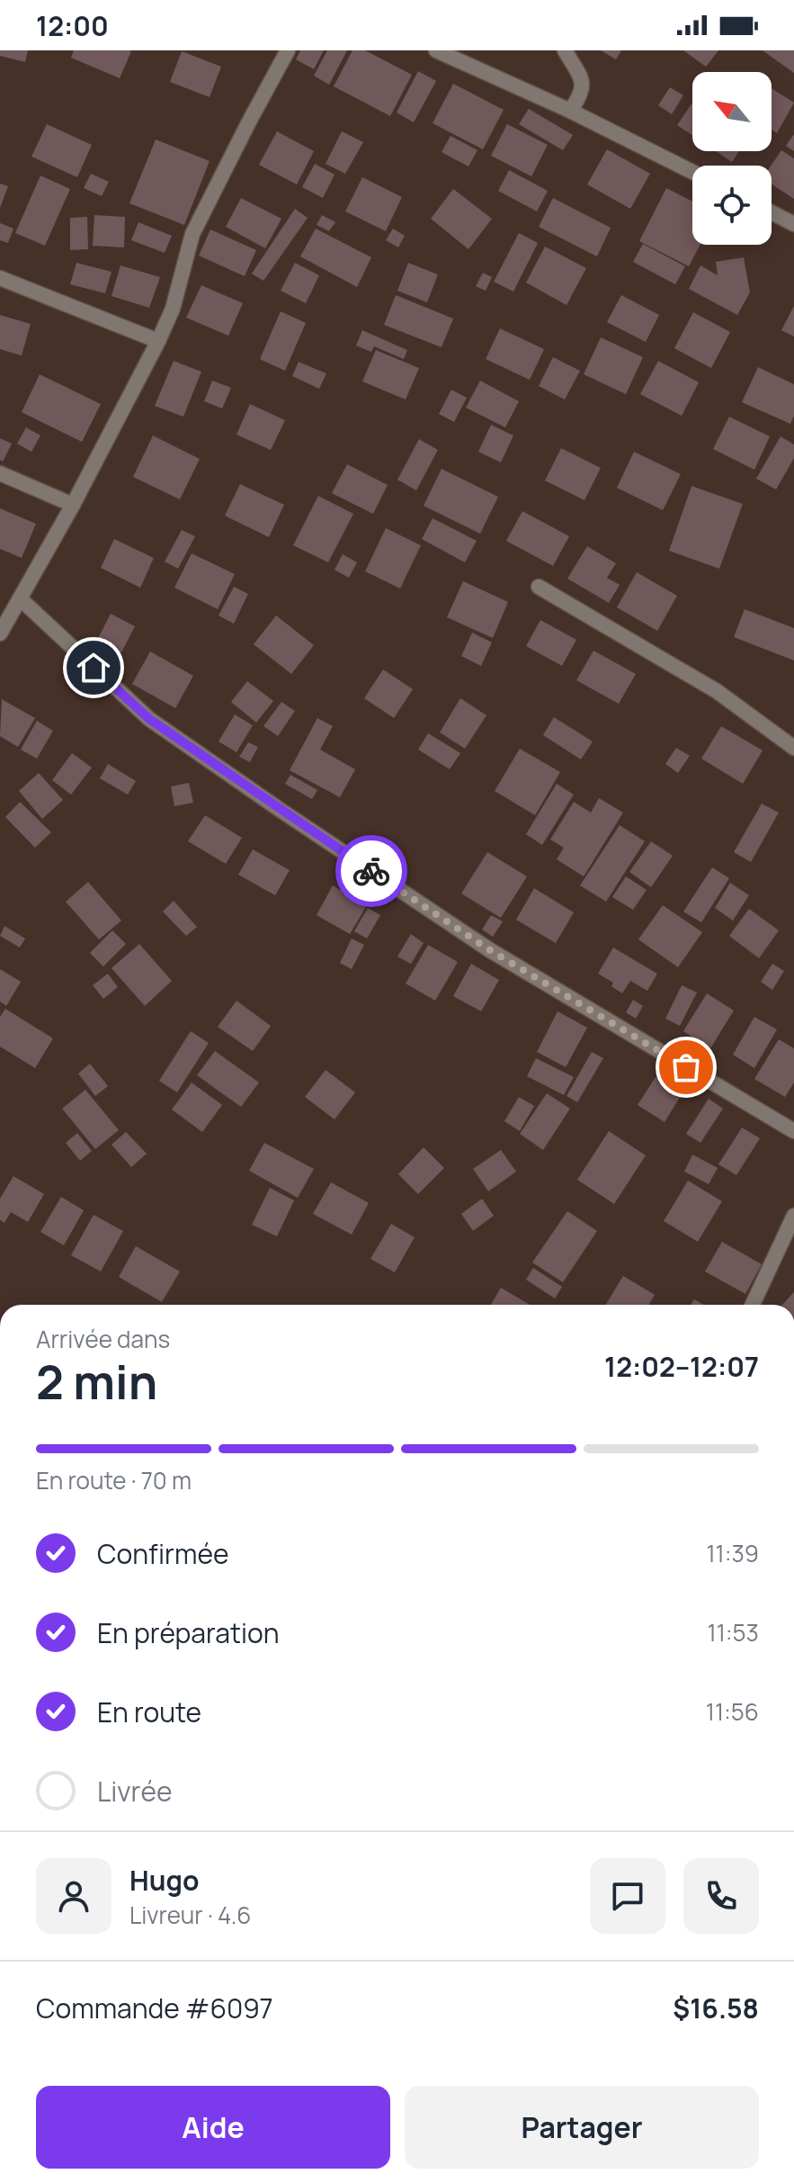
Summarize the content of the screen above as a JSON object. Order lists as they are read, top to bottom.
{
  "north": "top left",
  "page": {
    "status": "12:00",
    "heading": ["2 min", "Arrivée dans", "12:02–12:07"],
    "panel": [
      "Hugo",
      "Livreur · 4.6",
      "Commande #6097",
      "$16.58"
    ],
    "bar": "En route · 70 m",
    "list": [
      ["Confirmée", "11:39"],
      ["En préparation", "11:53"],
      ["En route", "11:56"],
      "Livrée"
    ],
    "buttons": ["Aide", "Partager"]
  }
}
